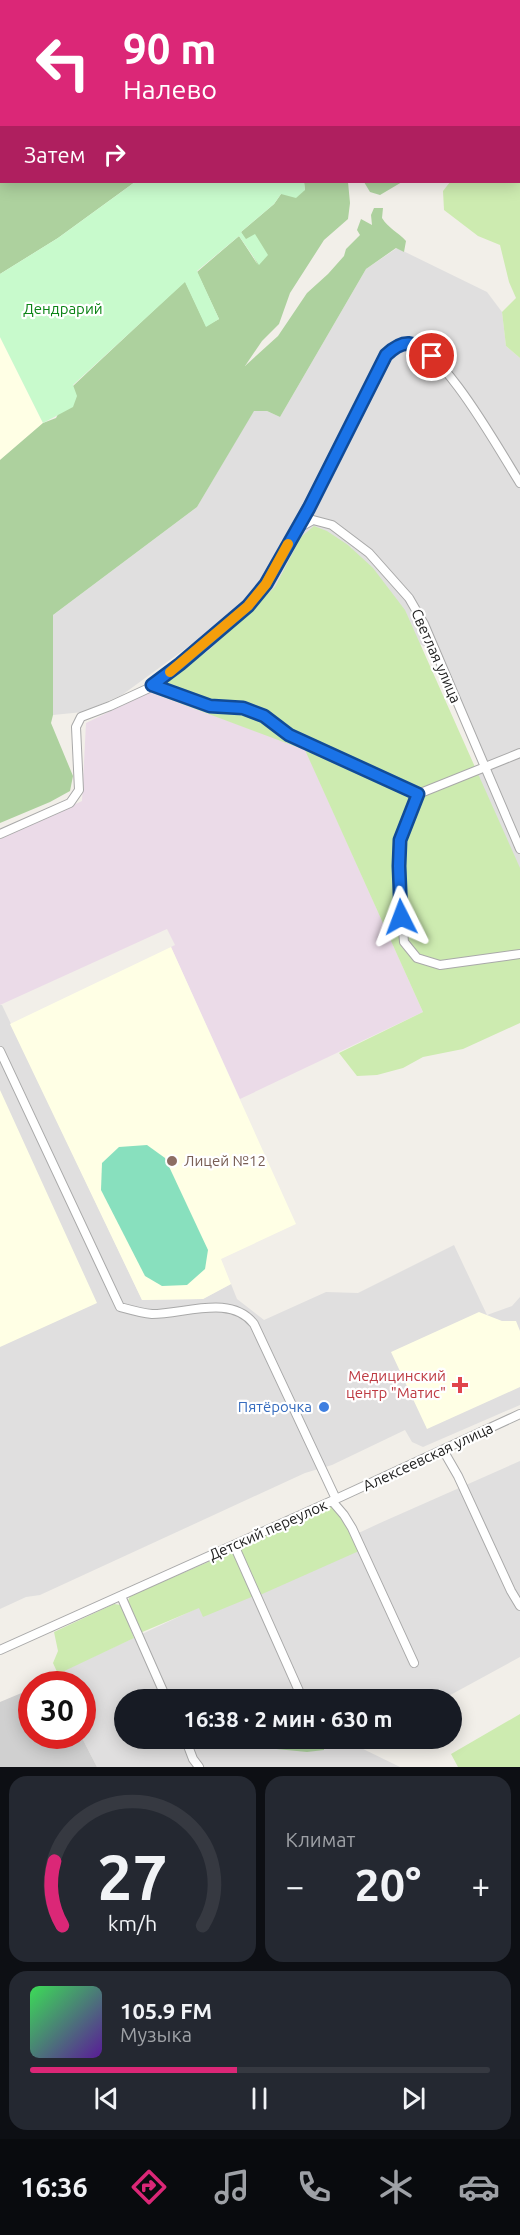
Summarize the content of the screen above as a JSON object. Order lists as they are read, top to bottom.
{
  "streets": {
    "street": ["Светлая улица", "Алексеевская улица", "Детский переулок"]
  },
  "crossings": [
    ["Алексеевская улица", "Детский переулок"]
  ],
  "parks": ["Дендрарий"],
  "places": {
    "other": ["Лицей №12", "Пятёрочка"],
    "health": ["Медицинский центр \"Матис\""]
  },
  "page": {
    "turn": ["90 m", "Налево"],
    "then": "Затем",
    "limit": "30",
    "trip": "16:38 · 2 мин · 630 m",
    "tile": "Климат",
    "heat": ["−", "20°", "+"],
    "song": ["105.9 FM", "Музыка"],
    "tabs": "16:36",
    "gauge": ["27", "km/h"]
  }
}
